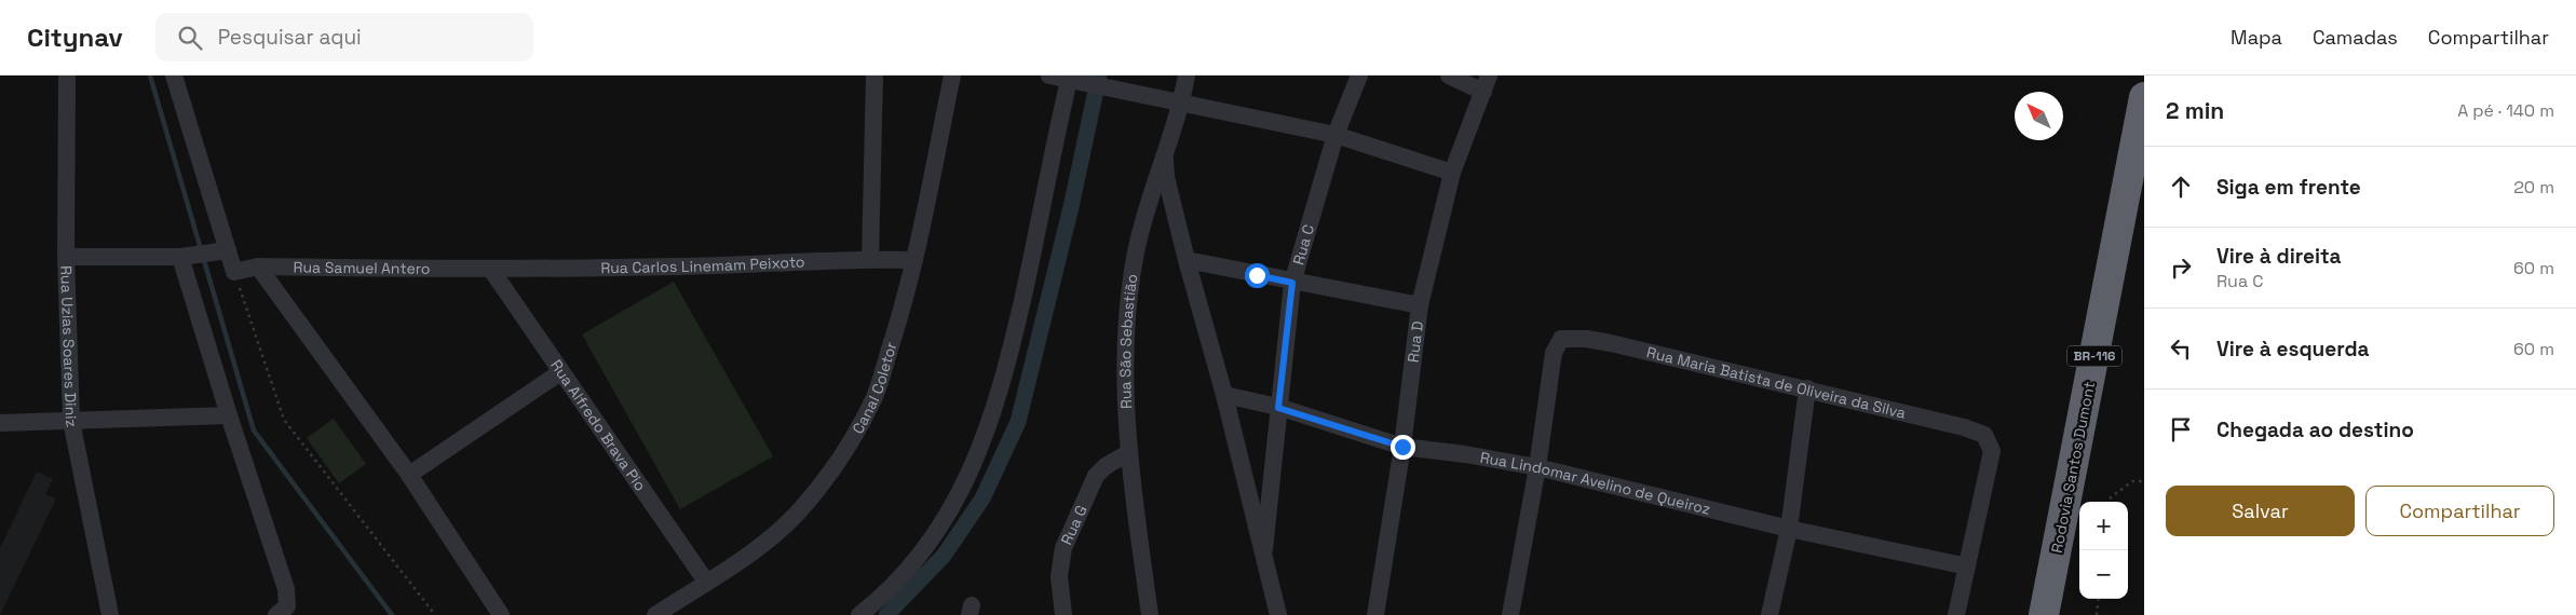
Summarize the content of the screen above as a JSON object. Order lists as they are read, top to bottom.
{
  "streets": {
    "highway": ["BR-116", "Rodovia Santos Dumont"],
    "street": [
      "Rua C",
      "Rua Carlos Linemam Peixoto",
      "Rua Samuel Antero",
      "Rua D",
      "Rua São Sebastião",
      "Rua Uzias Soares Diniz",
      "Rua Maria Batista de Oliveira da Silva",
      "Canal Coletor",
      "Rua Alfredo Brava Pio",
      "Rua Lindomar Avelino de Queiroz",
      "Rua G"
    ]
  },
  "crossings": [
    ["Rua C", "Rua Lindomar Avelino de Queiroz"],
    ["Rua Carlos Linemam Peixoto", "Rua Samuel Antero"],
    ["Rua Carlos Linemam Peixoto", "Canal Coletor"],
    ["Rua Carlos Linemam Peixoto", "Rua Alfredo Brava Pio"],
    ["Rua Samuel Antero", "Rua Alfredo Brava Pio"],
    ["Rua D", "Rua Lindomar Avelino de Queiroz"],
    ["Rua São Sebastião", "Rua G"],
    ["Rua Maria Batista de Oliveira da Silva", "Rua Lindomar Avelino de Queiroz"],
    ["Canal Coletor", "Rua Alfredo Brava Pio"]
  ],
  "north": "top left",
  "page": {
    "header": "Citynav",
    "search": "Pesquisar aqui",
    "nav": ["Mapa", "Camadas", "Compartilhar"],
    "heading": ["2 min", "A pé · 140 m"],
    "list": [
      ["Siga em frente", "20 m"],
      ["Vire à direita", "Rua C", "60 m"],
      ["Vire à esquerda", "60 m"],
      "Chegada ao destino"
    ],
    "buttons": ["Salvar", "Compartilhar"],
    "map_buttons": ["+", "−"]
  }
}
